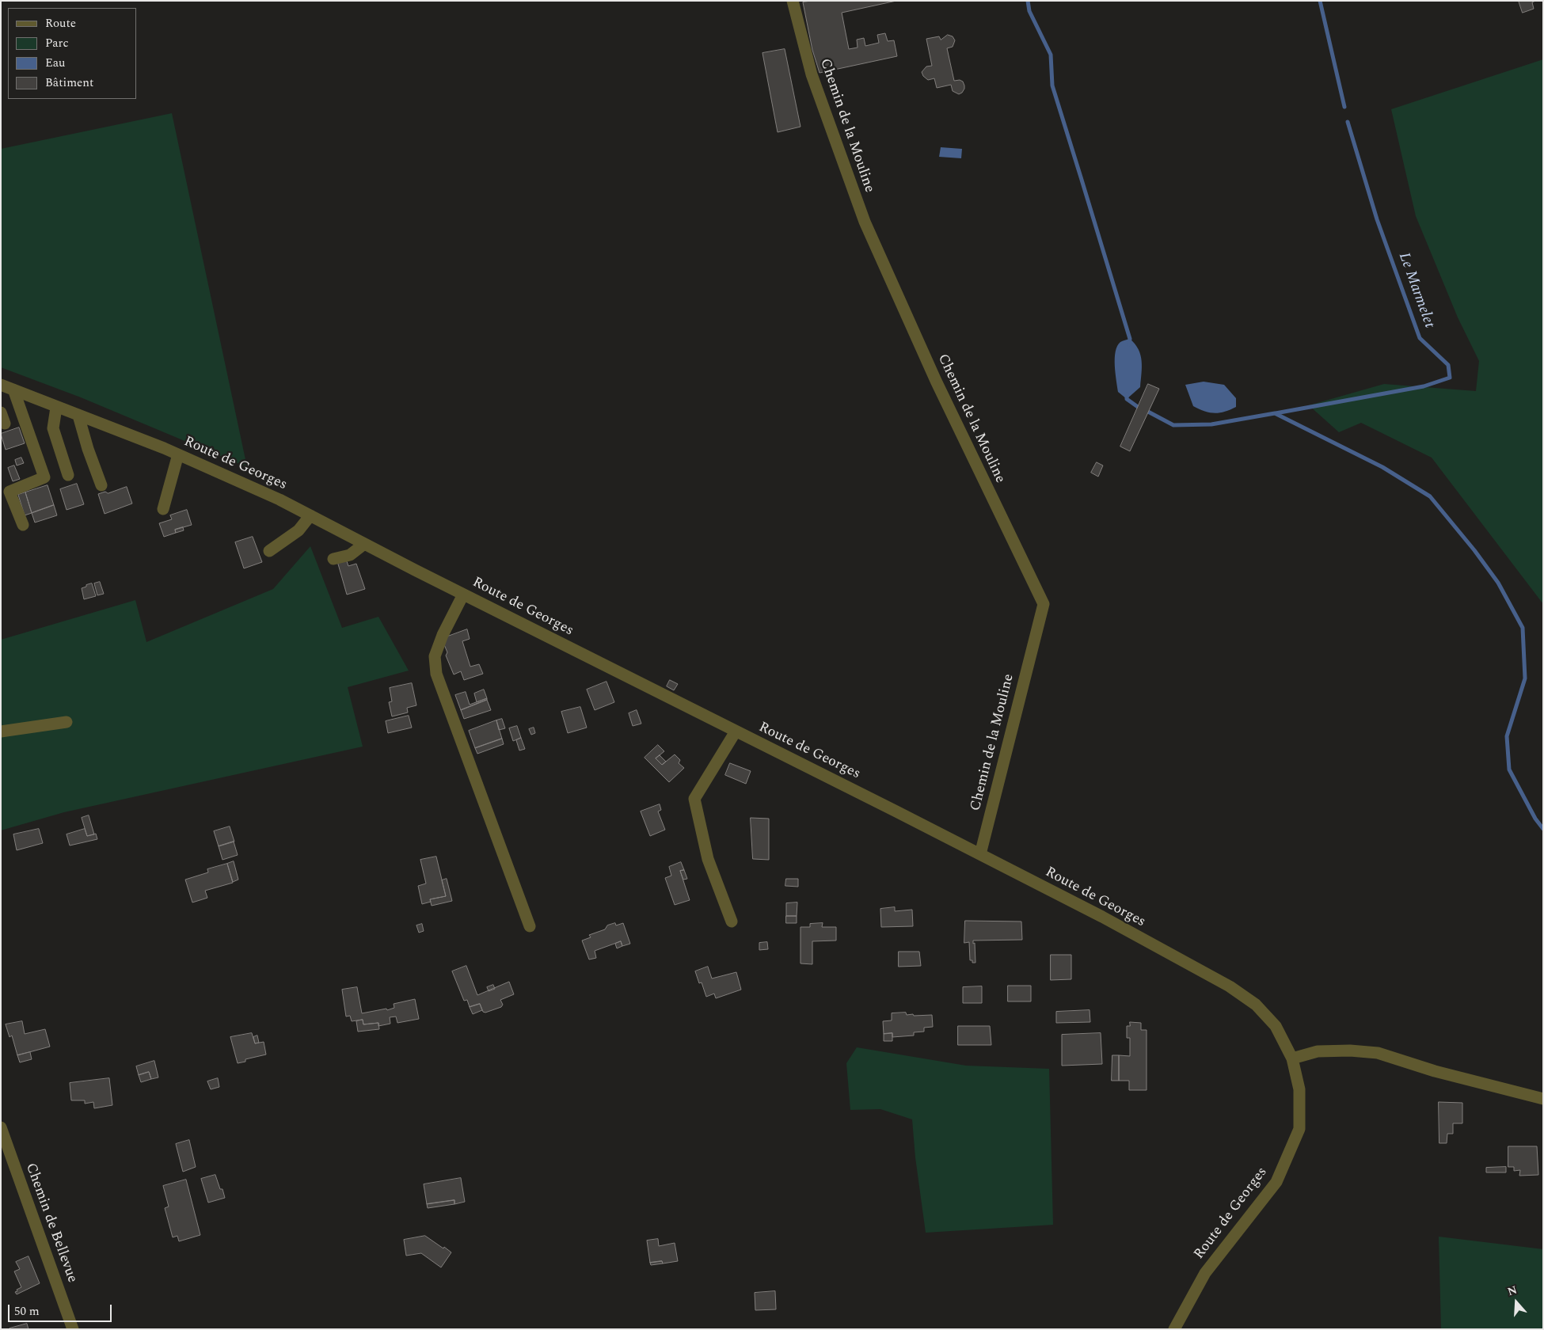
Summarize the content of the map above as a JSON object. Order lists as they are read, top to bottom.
{
  "streets": {
    "street": ["Chemin de la Mouline", "Route de Georges", "Chemin de Bellevue"]
  },
  "crossings": [
    ["Chemin de la Mouline", "Route de Georges"]
  ],
  "water": ["Le Marmelet"],
  "legend": [
    "Route",
    "Parc",
    "Eau",
    "Bâtiment"
  ],
  "scale_bar": "50 m",
  "north": "top"
}
